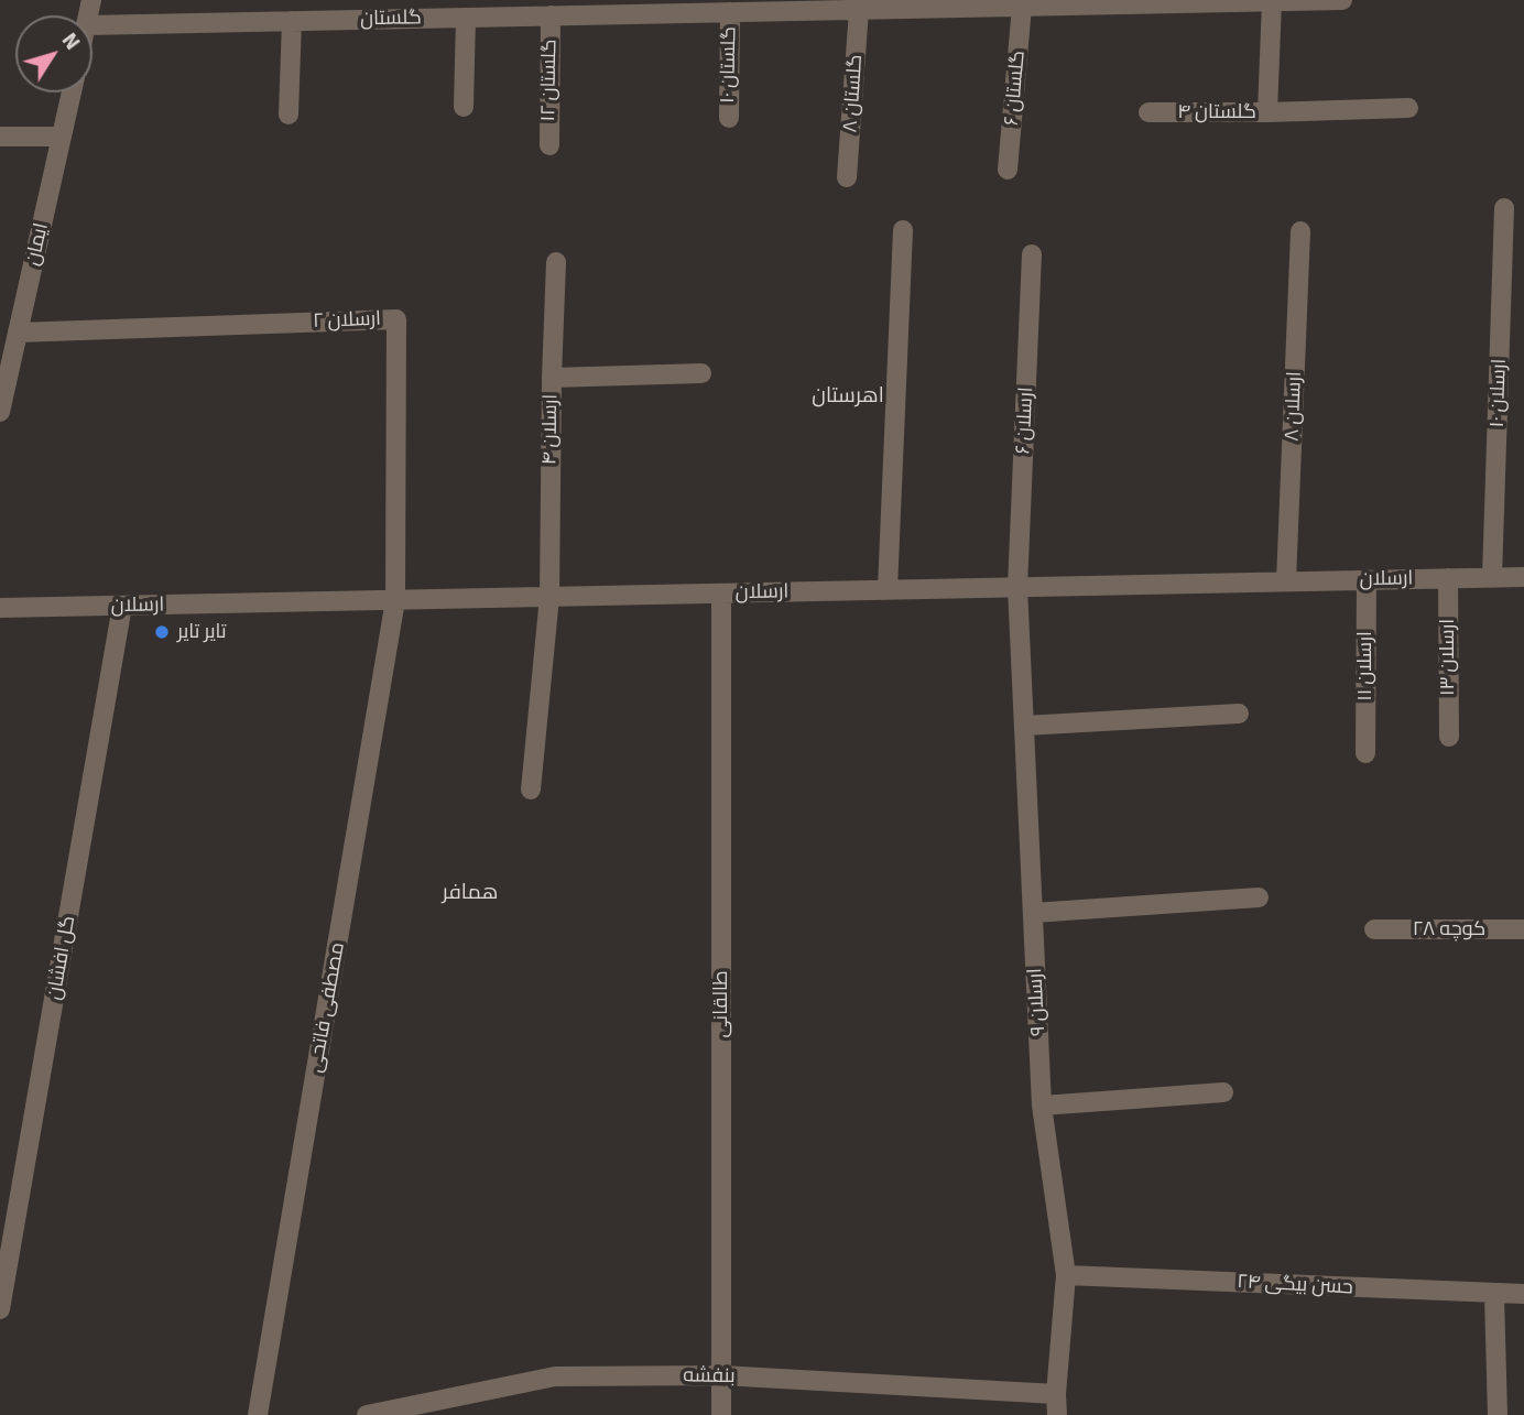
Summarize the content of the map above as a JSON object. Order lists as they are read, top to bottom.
{
  "streets": {
    "street": [
      "گلستان",
      "گلستان ۱۰",
      "گلستان ۱۲",
      "گلستان ۶",
      "گلستان ۸",
      "گلستان ۴",
      "ایمان",
      "ارسلان ۲",
      "ارسلان ۱۰",
      "ارسلان ۸",
      "ارسلان ۶",
      "ارسلان ۴",
      "ارسلان",
      "ارسلان ۱۳",
      "ارسلان ۱۱",
      "کوچه ۲۸",
      "گل افشان",
      "ارسلان ۹",
      "طالقانی",
      "مصطفی فاتحی",
      "حسن بیگی ۲۴",
      "بنفشه"
    ]
  },
  "crossings": [
    ["گلستان", "گلستان ۱۰"],
    ["گلستان", "گلستان ۱۲"],
    ["گلستان", "گلستان ۶"],
    ["گلستان", "گلستان ۸"],
    ["گلستان", "گلستان ۴"],
    ["ایمان", "ارسلان ۲"],
    ["ارسلان ۲", "ارسلان"],
    ["ارسلان ۲", "مصطفی فاتحی"],
    ["ارسلان ۱۰", "ارسلان"],
    ["ارسلان ۸", "ارسلان"],
    ["ارسلان ۶", "ارسلان"],
    ["ارسلان ۶", "ارسلان ۹"],
    ["ارسلان ۴", "ارسلان"],
    ["ارسلان", "ارسلان ۱۳"],
    ["ارسلان", "ارسلان ۱۱"],
    ["ارسلان", "گل افشان"],
    ["ارسلان", "ارسلان ۹"],
    ["ارسلان", "طالقانی"],
    ["ارسلان", "مصطفی فاتحی"],
    ["ارسلان ۹", "حسن بیگی ۲۴"],
    ["ارسلان ۹", "بنفشه"],
    ["طالقانی", "بنفشه"]
  ],
  "districts": ["اهرستان", "همافر"],
  "places": ["تایر تایر"],
  "north": "top right"
}
